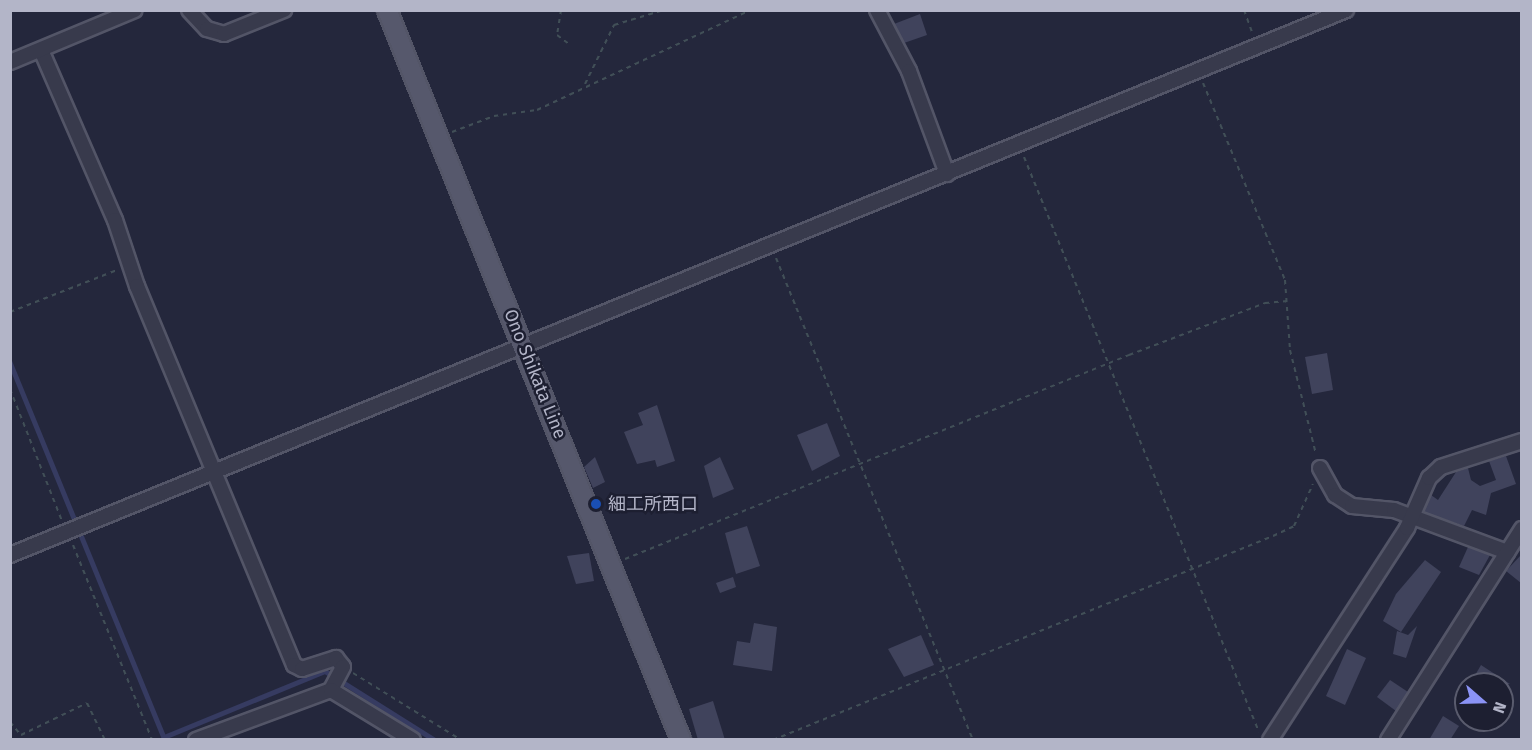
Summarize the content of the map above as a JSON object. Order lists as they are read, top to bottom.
{
  "streets": {
    "main road": ["Ono Shikata Line"]
  },
  "places": ["細工所西口"],
  "north": "right"
}
